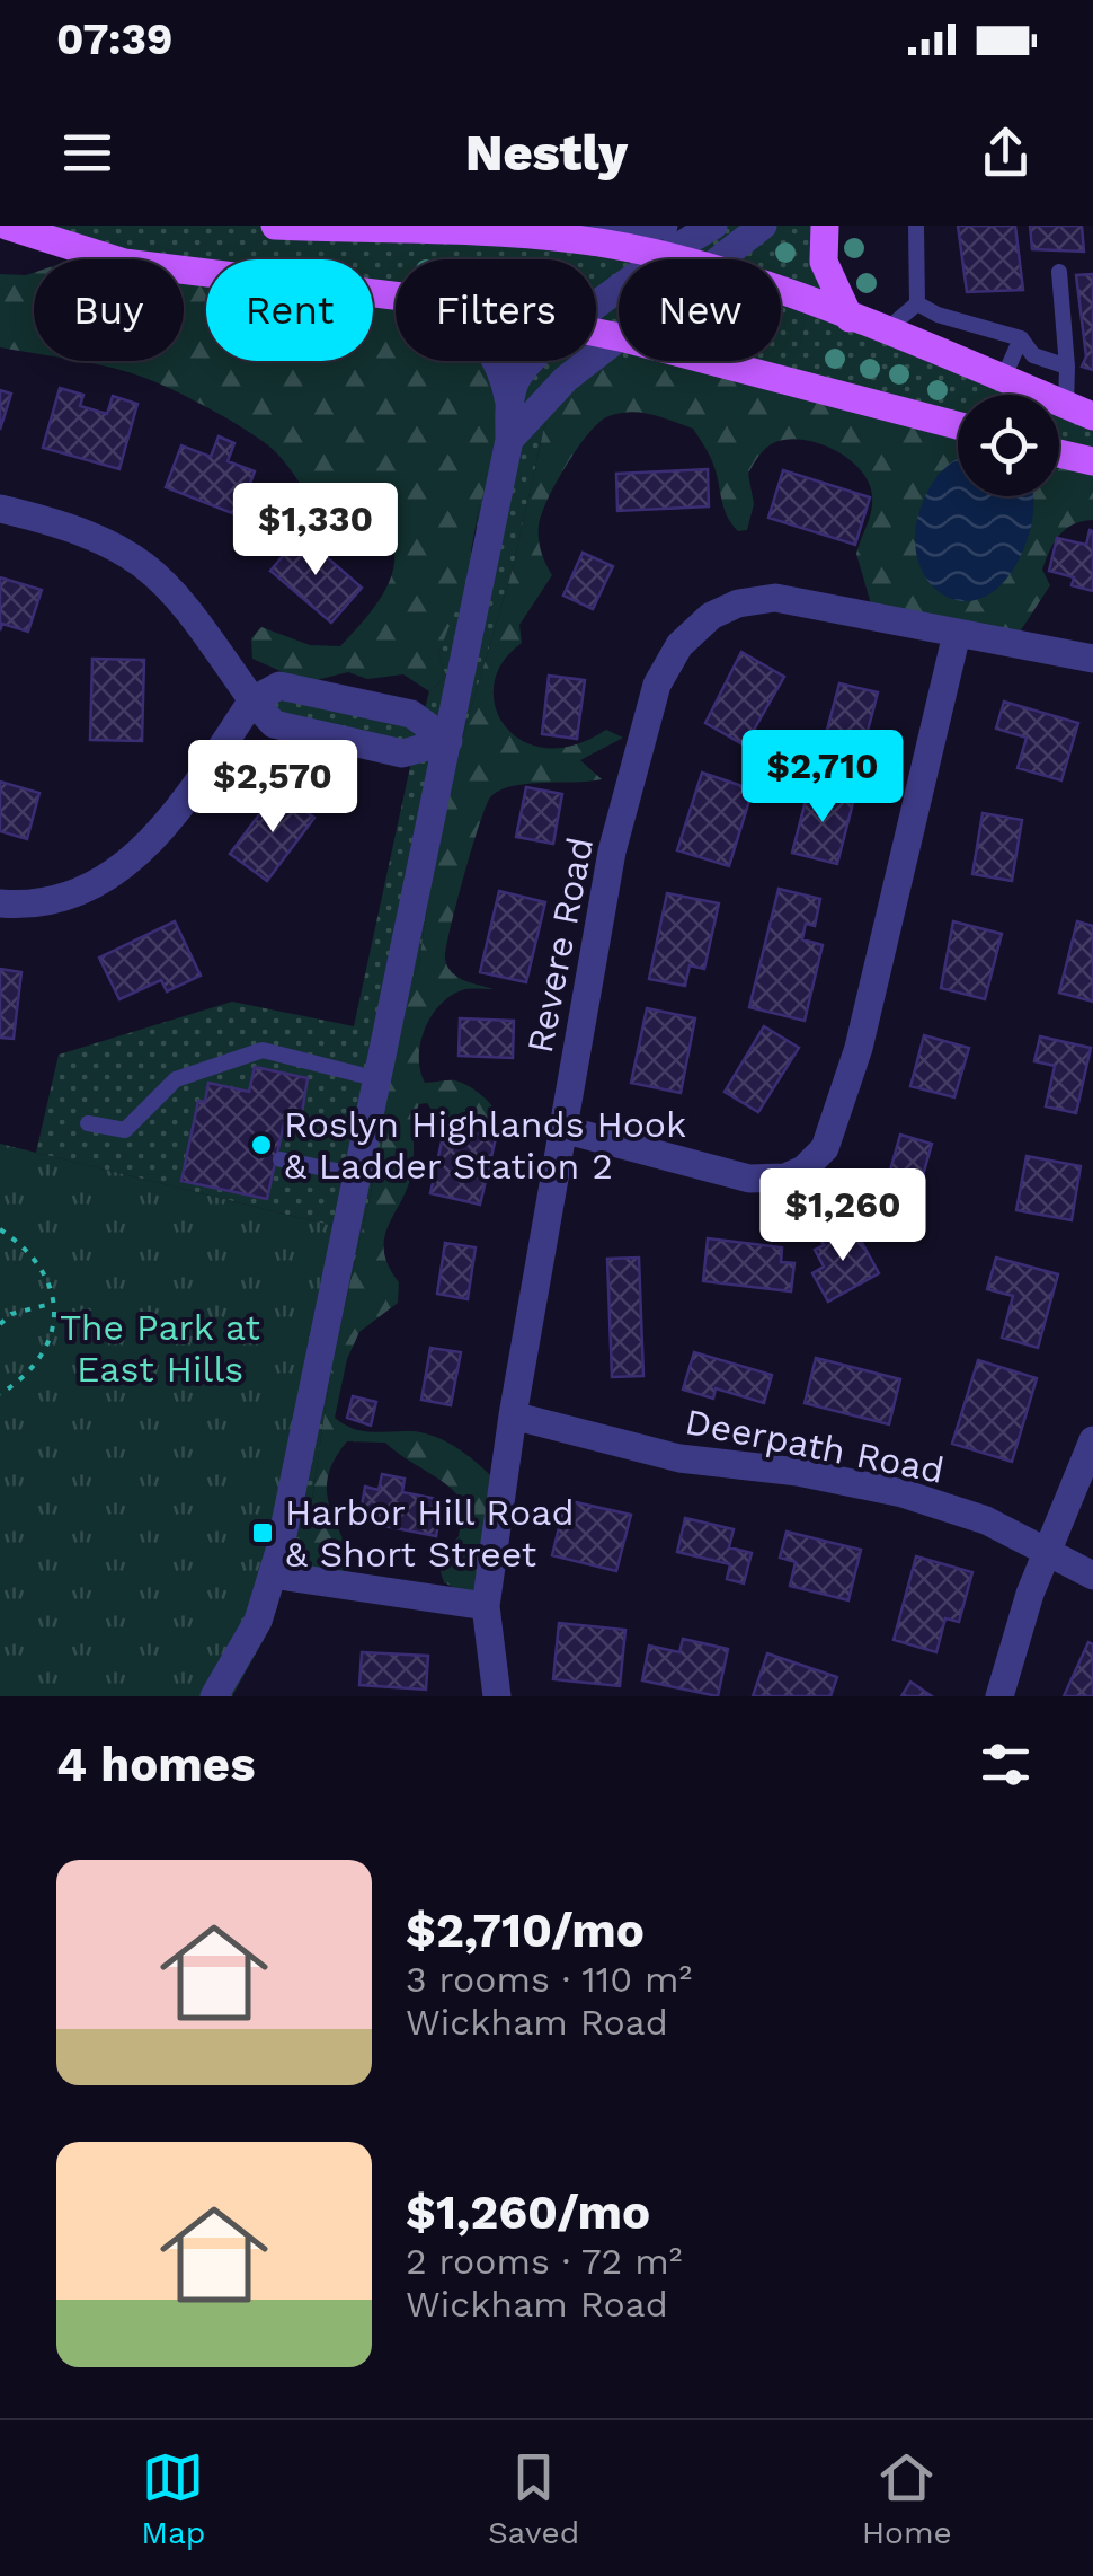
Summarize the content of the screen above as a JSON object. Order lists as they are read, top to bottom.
{
  "streets": {
    "street": ["Revere Road", "Deerpath Road"]
  },
  "crossings": [
    ["Revere Road", "Deerpath Road"]
  ],
  "parks": ["The Park at East Hills"],
  "places": {
    "other": ["Roslyn Highlands Hook & Ladder Station 2"],
    "transit": ["Harbor Hill Road & Short Street"]
  },
  "page": {
    "status": "07:39",
    "header": "Nestly",
    "chip": [
      "Buy",
      "Rent",
      "Filters",
      "New"
    ],
    "price": [
      "$1,330",
      "$2,710",
      "$2,570",
      "$1,260"
    ],
    "heading": "4 homes",
    "list": [
      {
        "name": "$2,710/mo",
        "note": "3 rooms · 110 m² · Wickham Road"
      },
      {
        "name": "$1,260/mo",
        "note": "2 rooms · 72 m² · Wickham Road"
      }
    ],
    "tabs": ["Map", "Saved", "Home"]
  }
}
